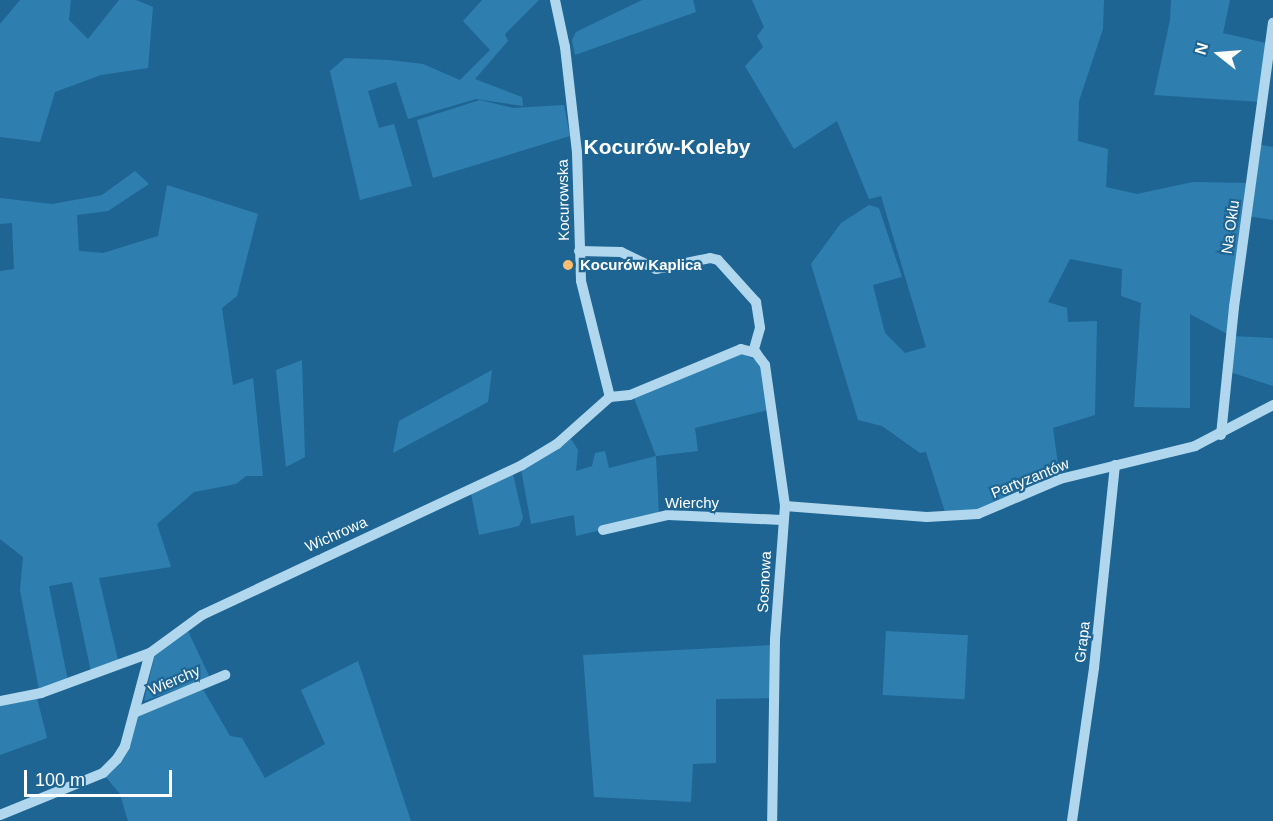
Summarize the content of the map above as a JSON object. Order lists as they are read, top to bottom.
{
  "streets": {
    "street": [
      "Kocurowska",
      "Na Oklu",
      "Partyzantów",
      "Wierchy",
      "Wichrowa",
      "Sosnowa",
      "Grapa"
    ]
  },
  "crossings": [
    ["Kocurowska", "Wichrowa"],
    ["Na Oklu", "Partyzantów"],
    ["Partyzantów", "Sosnowa"],
    ["Partyzantów", "Grapa"],
    ["Wierchy", "Sosnowa"]
  ],
  "districts": ["Kocurów-Koleby"],
  "places": ["Kocurów Kaplica"],
  "scale_bar": "100 m",
  "north": "left"
}
